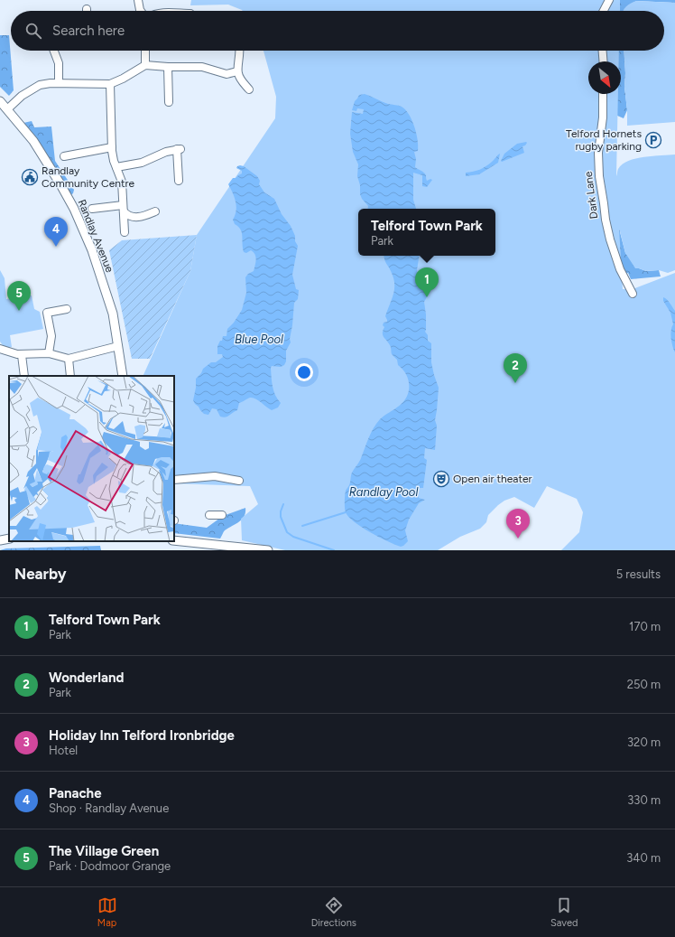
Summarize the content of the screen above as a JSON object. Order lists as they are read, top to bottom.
{
  "streets": {
    "street": ["Dark Lane", "Randlay Avenue"]
  },
  "water": ["Blue Pool", "Randlay Pool"],
  "places": {
    "parking": ["Telford Hornets rugby parking"],
    "public building": ["Randlay Community Centre"],
    "theatre": ["Open air theater"]
  },
  "north": "bottom right",
  "page": {
    "search": "Search here",
    "popup": ["Telford Town Park", "Park"],
    "pins": [
      "4",
      "1",
      "5",
      "2",
      "3"
    ],
    "heading": ["Nearby", "5 results"],
    "list": [
      {
        "mark": "1",
        "name": "Telford Town Park",
        "note": "Park",
        "value": "170 m"
      },
      {
        "mark": "2",
        "name": "Wonderland",
        "note": "Park",
        "value": "250 m"
      },
      {
        "mark": "3",
        "name": "Holiday Inn Telford Ironbridge",
        "note": "Hotel",
        "value": "320 m"
      },
      {
        "mark": "4",
        "name": "Panache",
        "note": "Shop · Randlay Avenue",
        "value": "330 m"
      },
      {
        "mark": "5",
        "name": "The Village Green",
        "note": "Park · Dodmoor Grange",
        "value": "340 m"
      }
    ],
    "nav": ["Map", "Directions", "Saved"]
  }
}
